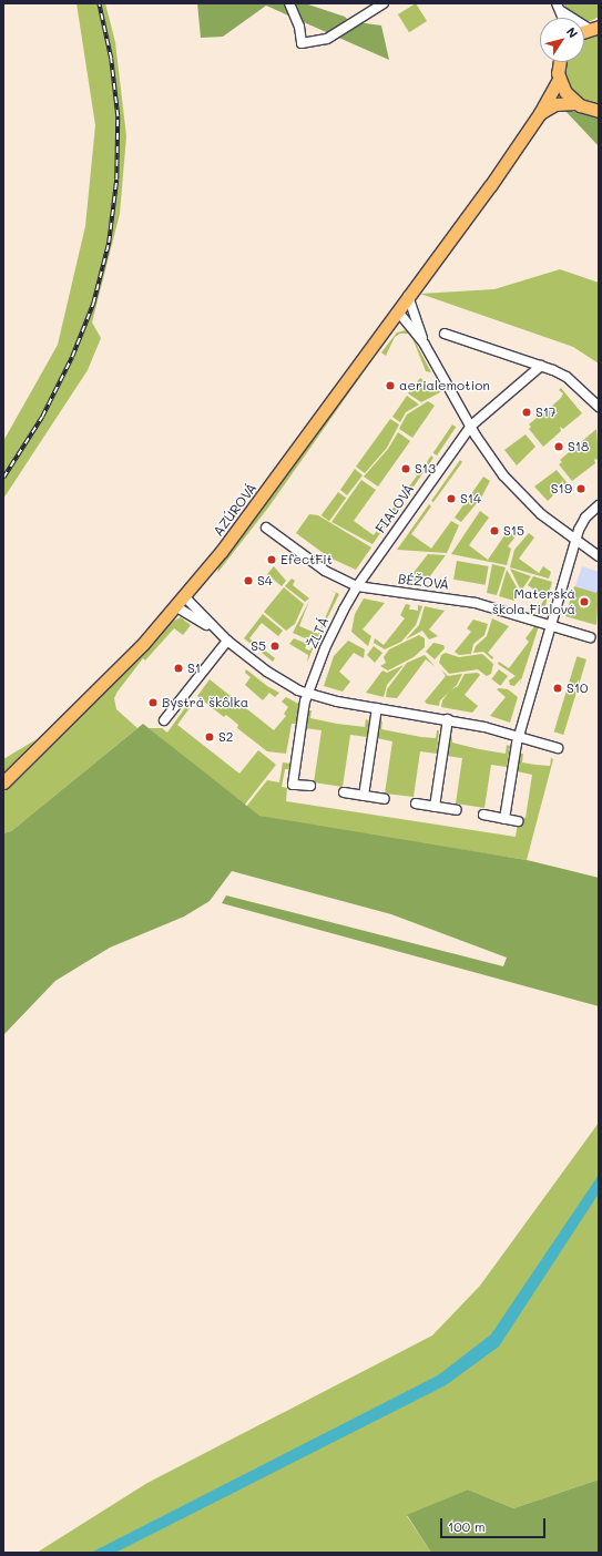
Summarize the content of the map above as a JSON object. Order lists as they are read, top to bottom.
{
  "streets": {
    "main road": ["AZÚROVÁ"],
    "street": ["FIALOVÁ", "BÉŽOVÁ", "ŽLTÁ"]
  },
  "crossings": [
    ["FIALOVÁ", "BÉŽOVÁ"],
    ["FIALOVÁ", "ŽLTÁ"],
    ["BÉŽOVÁ", "ŽLTÁ"]
  ],
  "places": [
    "aerialemotion",
    "S17",
    "S18",
    "S13",
    "S19",
    "S14",
    "S15",
    "EfectFit",
    "S4",
    "Materská škola Fialová",
    "S5",
    "S1",
    "S10",
    "Bystrá škôlka",
    "S2"
  ],
  "scale_bar": "100 m",
  "north": "top right"
}
